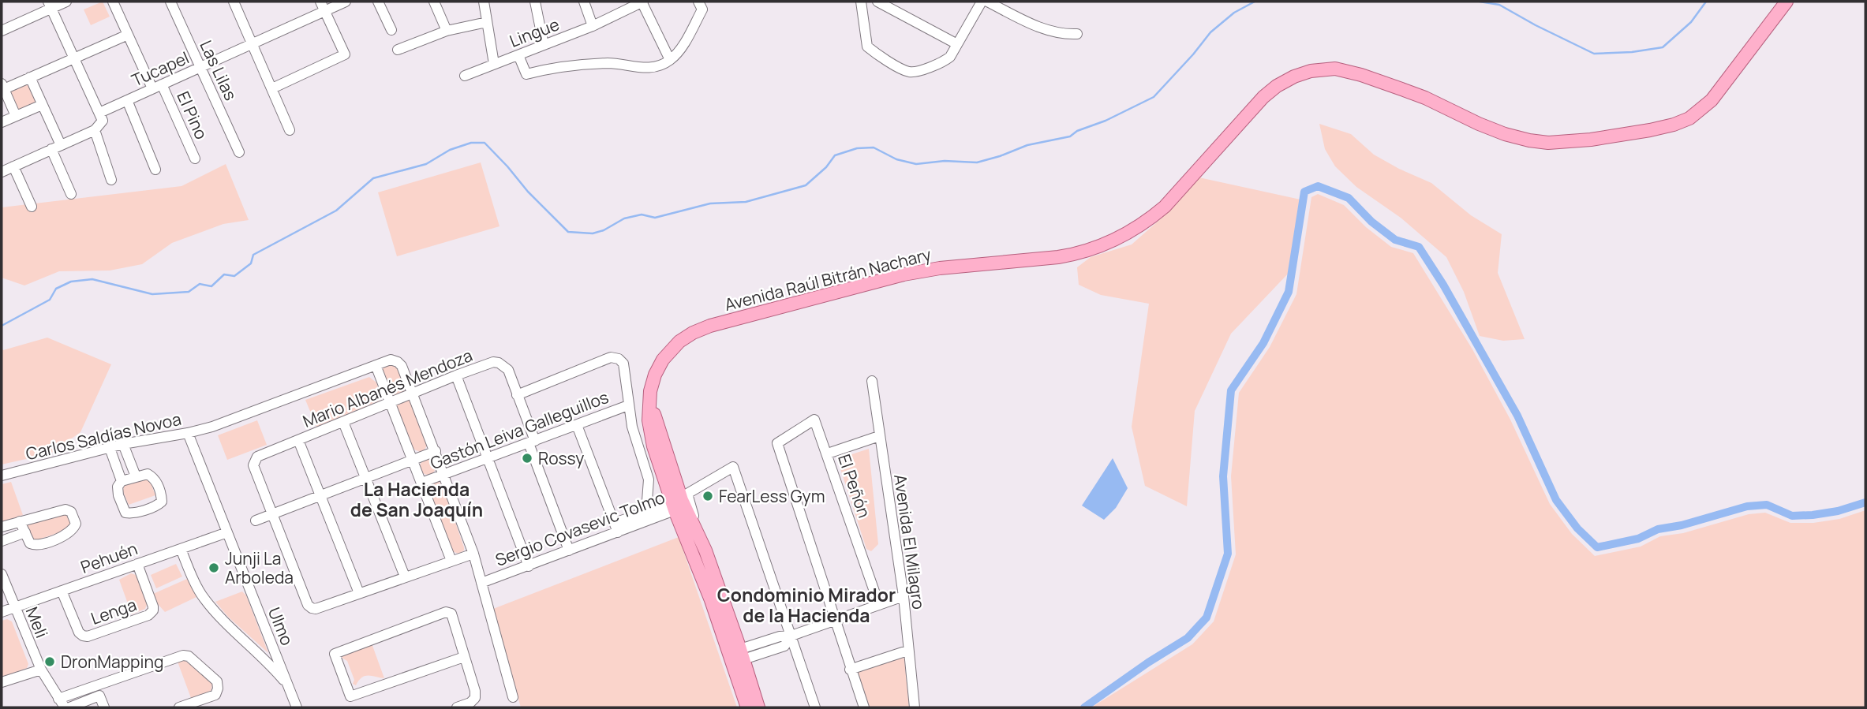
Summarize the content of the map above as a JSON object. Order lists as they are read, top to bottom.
{
  "streets": {
    "main road": ["Avenida Raúl Bitrán Nachary"],
    "street": [
      "Lingue",
      "Tucapel",
      "Las Lilas",
      "El Pino",
      "Mario Albanés Mendoza",
      "Gastón Leiva Galleguillos",
      "Carlos Saldías Novoa",
      "El Peñón",
      "Sergio Covasevic Tolmo",
      "Avenida El Milagro",
      "Pehuén",
      "Lenga",
      "Meli",
      "Ulmo"
    ]
  },
  "crossings": [
    ["Tucapel", "Las Lilas"],
    ["Tucapel", "El Pino"],
    ["Avenida Raúl Bitrán Nachary", "Sergio Covasevic Tolmo"],
    ["Mario Albanés Mendoza", "Gastón Leiva Galleguillos"],
    ["Mario Albanés Mendoza", "Carlos Saldías Novoa"],
    ["Mario Albanés Mendoza", "Sergio Covasevic Tolmo"],
    ["Gastón Leiva Galleguillos", "Sergio Covasevic Tolmo"],
    ["Carlos Saldías Novoa", "Ulmo"],
    ["Pehuén", "Lenga"],
    ["Pehuén", "Meli"],
    ["Pehuén", "Ulmo"]
  ],
  "districts": ["La Hacienda de San Joaquín", "Condominio Mirador de la Hacienda"],
  "places": [
    "Rossy",
    "FearLess Gym",
    "Junji La Arboleda",
    "DronMapping"
  ]
}
